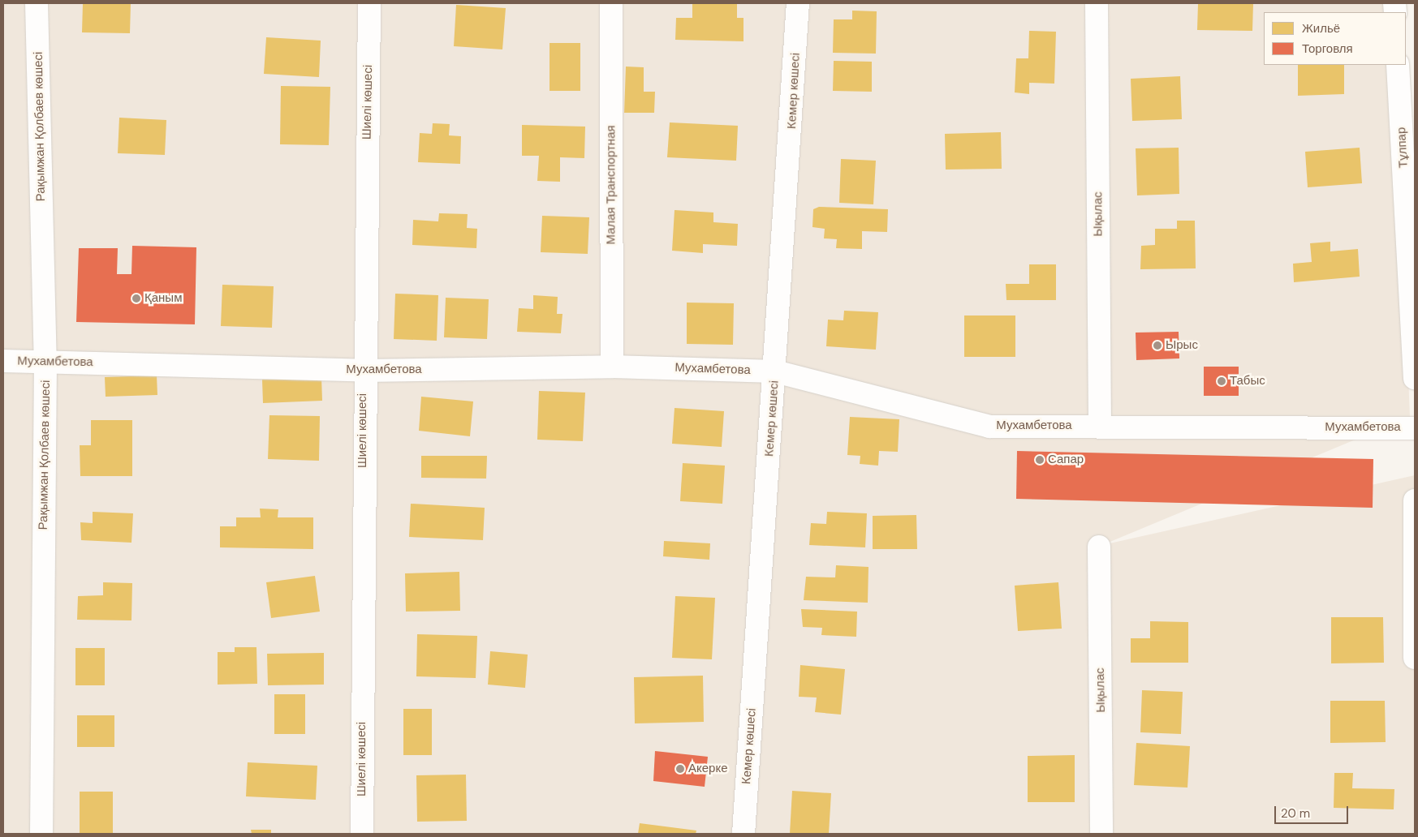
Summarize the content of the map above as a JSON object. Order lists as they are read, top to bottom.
{
  "streets": {
    "street": [
      "Кемер көшесі",
      "Шиелі көшесі",
      "Рақымжан Қолбаев көшесі",
      "Тұлпар",
      "Малая Транспортная",
      "Ықылас",
      "Мухамбетова"
    ]
  },
  "crossings": [
    ["Кемер көшесі", "Мухамбетова"],
    ["Шиелі көшесі", "Мухамбетова"],
    ["Рақымжан Қолбаев көшесі", "Мухамбетова"],
    ["Малая Транспортная", "Мухамбетова"],
    ["Ықылас", "Мухамбетова"]
  ],
  "places": [
    "Қаным",
    "Ырыс",
    "Табыс",
    "Сапар",
    "Акерке"
  ],
  "legend": ["Жильё", "Торговля"],
  "scale_bar": "20 m"
}
